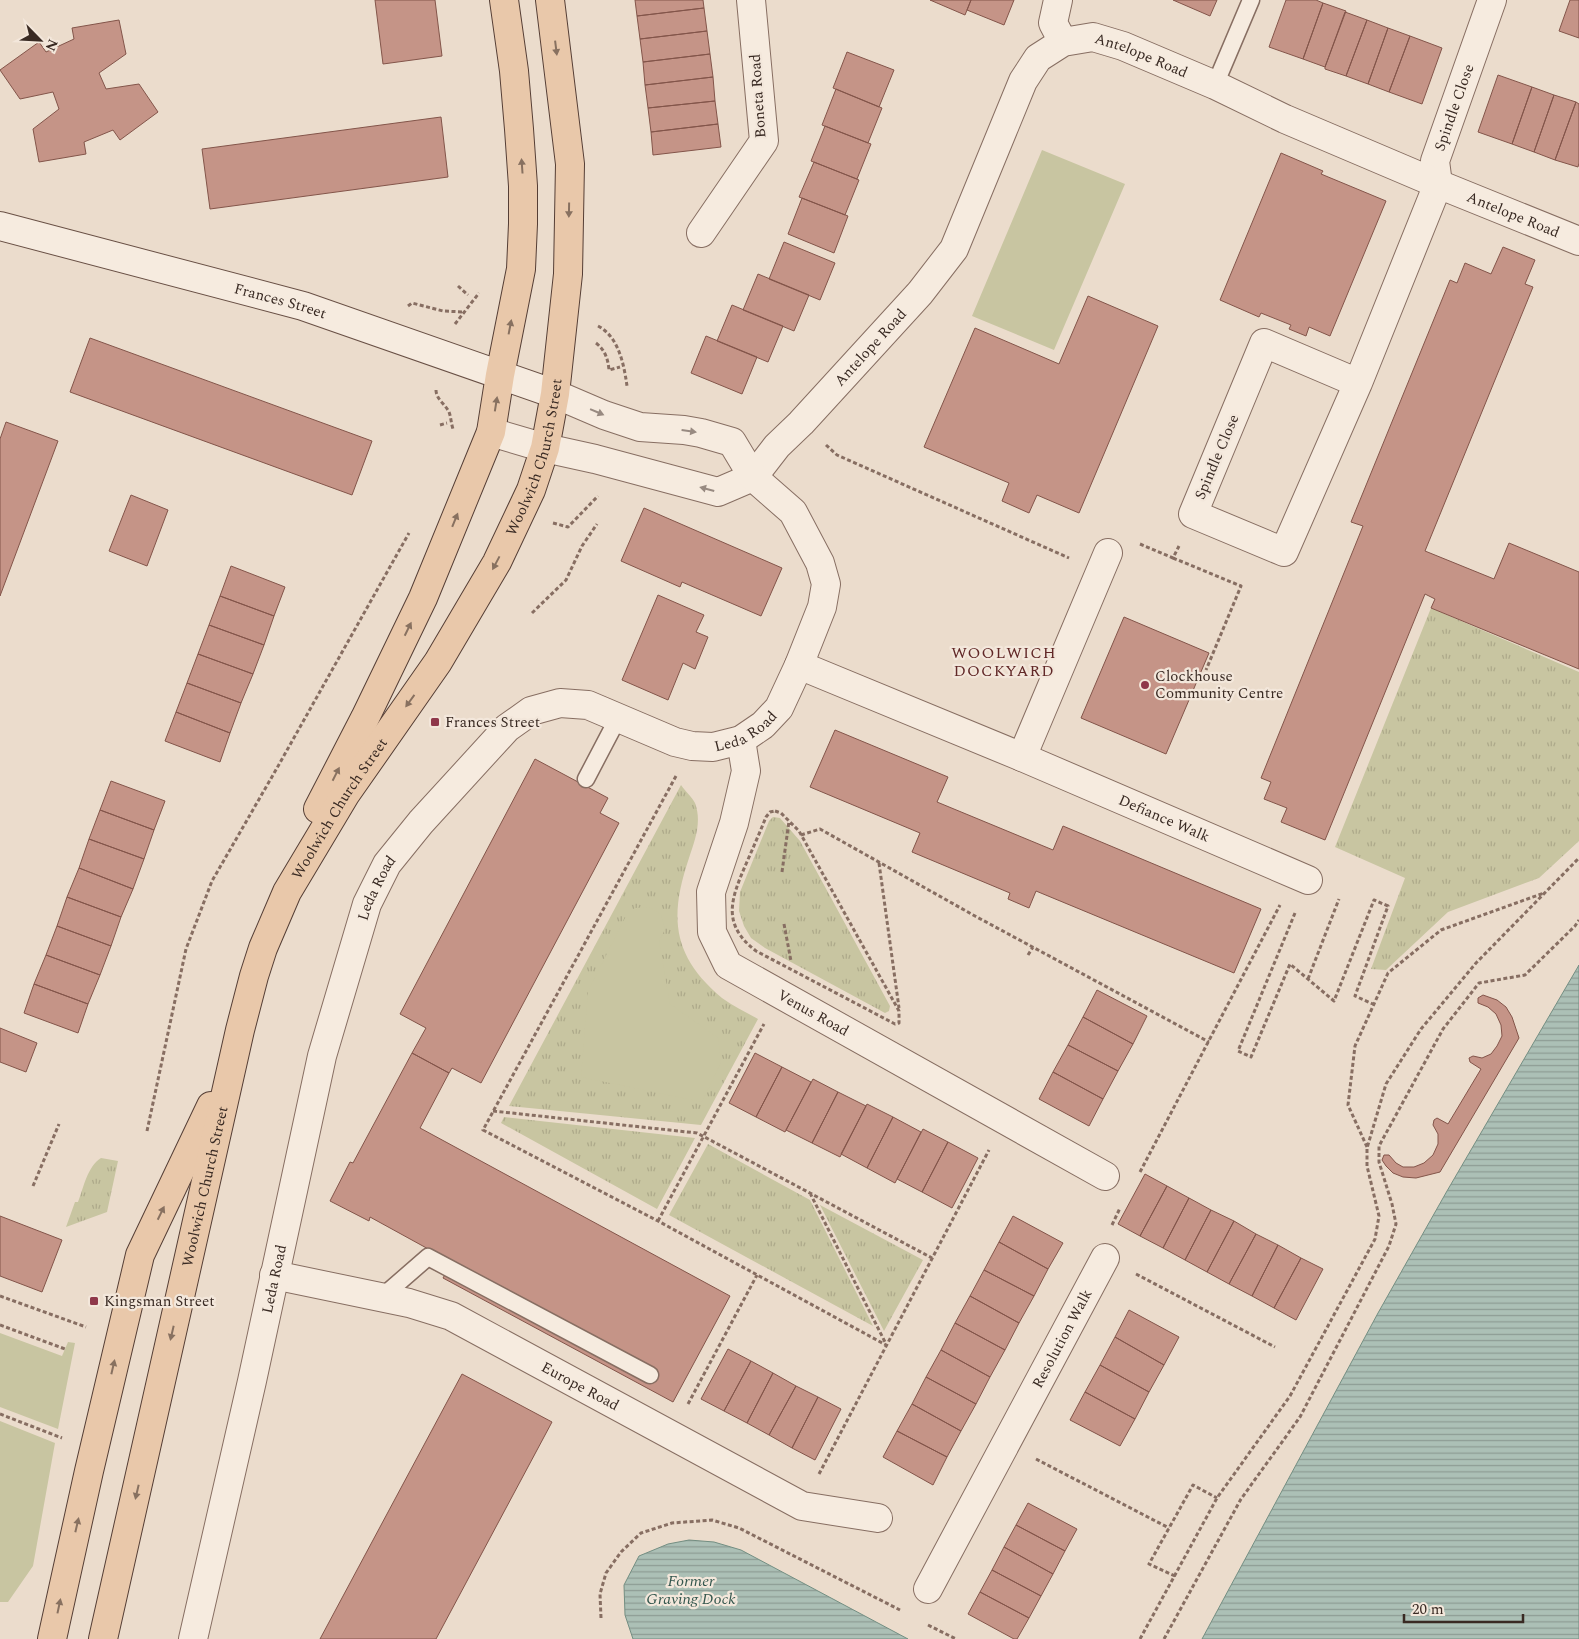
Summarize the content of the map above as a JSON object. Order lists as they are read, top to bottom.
{
  "streets": {
    "main road": ["Woolwich Church Street"],
    "street": [
      "Antelope Road",
      "Boneta Road",
      "Spindle Close",
      "Frances Street",
      "Leda Road",
      "Defiance Walk",
      "Venus Road",
      "Resolution Walk",
      "Europe Road"
    ]
  },
  "crossings": [
    ["Antelope Road", "Spindle Close"],
    ["Antelope Road", "Leda Road"],
    ["Frances Street", "Woolwich Church Street"],
    ["Frances Street", "Leda Road"],
    ["Woolwich Church Street", "Leda Road"],
    ["Leda Road", "Defiance Walk"],
    ["Leda Road", "Venus Road"],
    ["Leda Road", "Europe Road"]
  ],
  "districts": ["WOOLWICH DOCKYARD"],
  "water": ["Former Graving Dock"],
  "places": {
    "other": ["Clockhouse Community Centre"],
    "transit": ["Frances Street", "Kingsman Street"]
  },
  "scale_bar": "20 m",
  "north": "bottom right"
}
